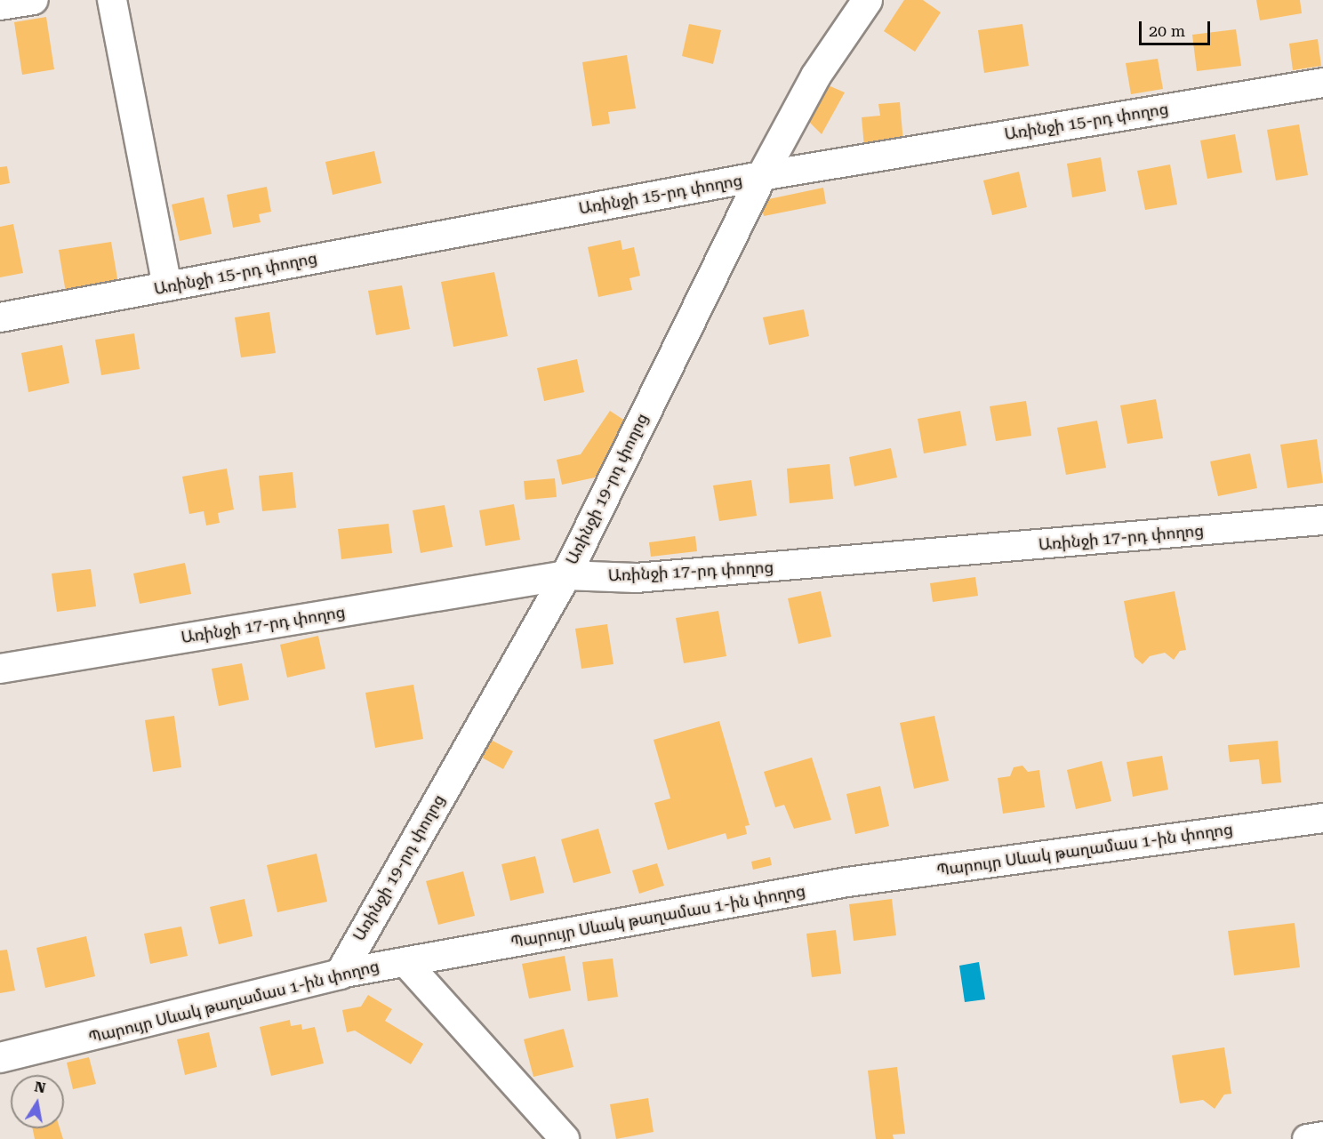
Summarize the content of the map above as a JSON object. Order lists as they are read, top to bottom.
{
  "streets": {
    "street": [
      "Առինջի 15-րդ փողոց",
      "Առինջի 19-րդ փողոց",
      "Առինջի 17-րդ փողոց",
      "Պարույր Սևակ թաղամաս 1-ին փողոց"
    ]
  },
  "crossings": [
    ["Առինջի 15-րդ փողոց", "Առինջի 19-րդ փողոց"],
    ["Առինջի 19-րդ փողոց", "Առինջի 17-րդ փողոց"],
    ["Առինջի 19-րդ փողոց", "Պարույր Սևակ թաղամաս 1-ին փողոց"]
  ],
  "scale_bar": "20 m",
  "north": "top"
}
